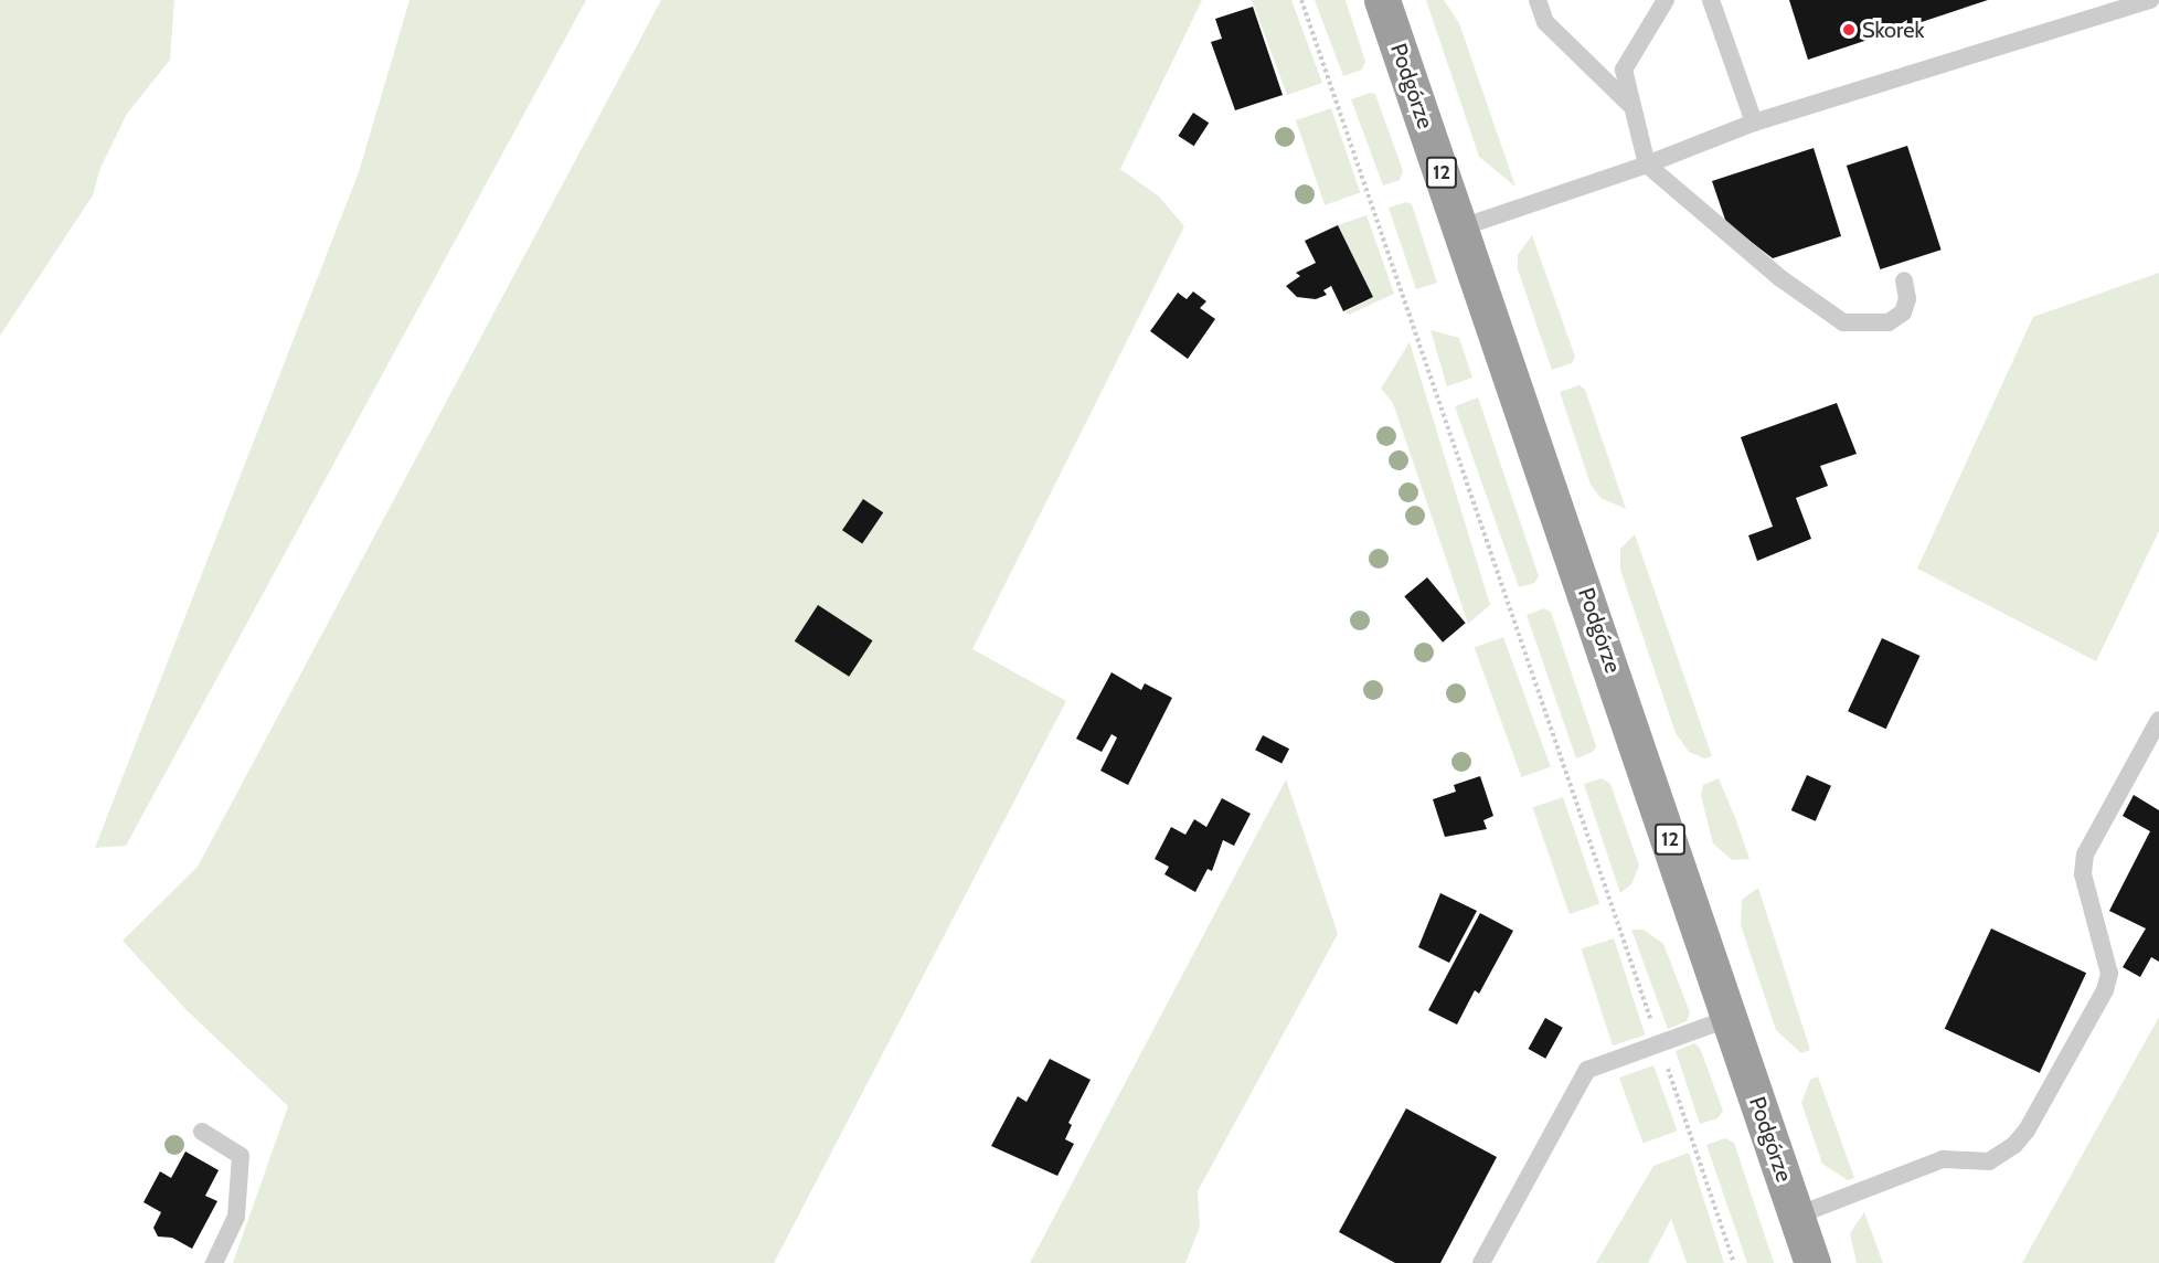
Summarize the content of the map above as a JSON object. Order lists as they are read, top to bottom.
{
  "streets": {
    "highway": ["Podgórze", "12"]
  },
  "places": ["Skorek"]
}
